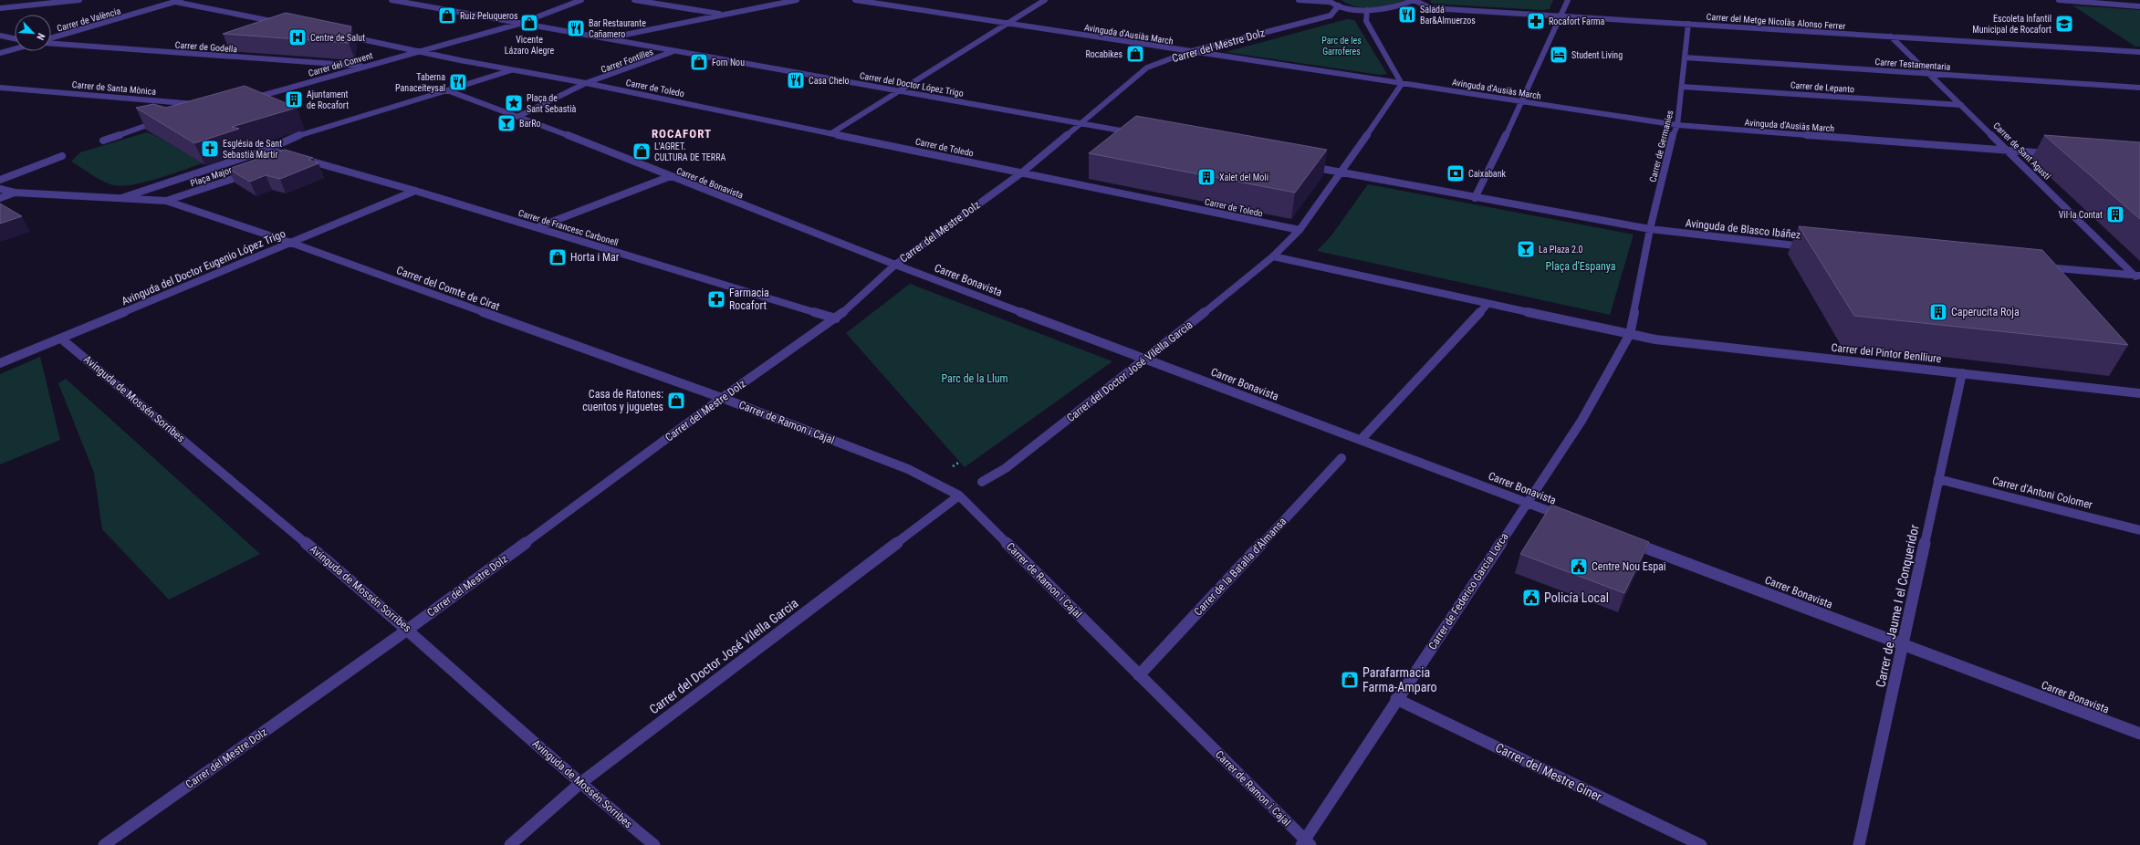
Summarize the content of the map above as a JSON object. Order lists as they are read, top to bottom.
{
  "streets": {
    "street": [
      "Carrer de València",
      "Carrer del Metge Nicolàs Alonso Ferrer",
      "Avinguda d'Ausiàs March",
      "Carrer del Mestre Dolz",
      "Carrer de Godella",
      "Carrer Fontilles",
      "Carrer del Convent",
      "Carrer Testamentaria",
      "Carrer del Doctor López Trigo",
      "Carrer de Lepanto",
      "Carrer de Santa Mònica",
      "Carrer de Toledo",
      "Carrer de Germanies",
      "Carrer de Sant Agustí",
      "Plaça Major",
      "Carrer de Bonavista",
      "Carrer de Francesc Carbonell",
      "Avinguda de Blasco Ibáñez",
      "Avinguda del Doctor Eugenio López Trigo",
      "Carrer Bonavista",
      "Carrer del Comte de Cirat",
      "Carrer del Pintor Benlliure",
      "Carrer del Doctor José Vilella Garcia",
      "Avinguda de Mossén Sorribes",
      "Carrer de Ramon i Cajal",
      "Carrer d'Antoni Colomer",
      "Carrer de la Batalla d'Almansa",
      "Carrer de Federico García Lorca",
      "Carrer de Jaume I el Conqueridor",
      "Carrer del Mestre Giner"
    ]
  },
  "crossings": [
    ["Carrer del Metge Nicolàs Alonso Ferrer", "Carrer de Germanies"],
    ["Carrer del Metge Nicolàs Alonso Ferrer", "Carrer de Sant Agustí"],
    ["Avinguda d'Ausiàs March", "Carrer del Mestre Dolz"],
    ["Avinguda d'Ausiàs March", "Carrer de Germanies"],
    ["Avinguda d'Ausiàs March", "Carrer de Sant Agustí"],
    ["Carrer del Mestre Dolz", "Carrer del Doctor López Trigo"],
    ["Carrer del Mestre Dolz", "Carrer de Toledo"],
    ["Carrer del Mestre Dolz", "Carrer de Bonavista"],
    ["Carrer del Mestre Dolz", "Carrer de Francesc Carbonell"],
    ["Carrer del Mestre Dolz", "Carrer Bonavista"],
    ["Carrer del Mestre Dolz", "Carrer del Comte de Cirat"],
    ["Carrer del Mestre Dolz", "Avinguda de Mossén Sorribes"],
    ["Carrer del Mestre Dolz", "Carrer de Ramon i Cajal"],
    ["Carrer de Godella", "Carrer del Convent"],
    ["Carrer Fontilles", "Carrer del Doctor López Trigo"],
    ["Carrer Fontilles", "Carrer de Toledo"],
    ["Carrer del Convent", "Carrer del Doctor López Trigo"],
    ["Carrer Testamentaria", "Carrer de Germanies"],
    ["Carrer Testamentaria", "Carrer de Sant Agustí"],
    ["Carrer de Lepanto", "Carrer de Germanies"],
    ["Carrer de Lepanto", "Carrer de Sant Agustí"],
    ["Carrer de Germanies", "Avinguda de Blasco Ibáñez"],
    ["Plaça Major", "Carrer del Comte de Cirat"],
    ["Carrer de Bonavista", "Carrer Bonavista"],
    ["Carrer de Francesc Carbonell", "Avinguda del Doctor Eugenio López Trigo"],
    ["Avinguda del Doctor Eugenio López Trigo", "Carrer del Comte de Cirat"],
    ["Avinguda del Doctor Eugenio López Trigo", "Avinguda de Mossén Sorribes"],
    ["Carrer Bonavista", "Carrer del Doctor José Vilella Garcia"],
    ["Carrer Bonavista", "Carrer de Federico García Lorca"],
    ["Carrer Bonavista", "Carrer de Jaume I el Conqueridor"],
    ["Carrer del Comte de Cirat", "Carrer de Ramon i Cajal"],
    ["Carrer del Pintor Benlliure", "Carrer de Federico García Lorca"],
    ["Carrer del Pintor Benlliure", "Carrer de Jaume I el Conqueridor"],
    ["Carrer del Doctor José Vilella Garcia", "Avinguda de Mossén Sorribes"],
    ["Carrer del Doctor José Vilella Garcia", "Carrer de Ramon i Cajal"],
    ["Carrer de Ramon i Cajal", "Carrer de la Batalla d'Almansa"],
    ["Carrer de Ramon i Cajal", "Carrer de Federico García Lorca"],
    ["Carrer d'Antoni Colomer", "Carrer de Jaume I el Conqueridor"],
    ["Carrer de Federico García Lorca", "Carrer del Mestre Giner"]
  ],
  "districts": ["ROCAFORT"],
  "parks": ["Parc de les Garroferes", "Plaça d'Espanya", "Parc de la Llum"],
  "places": {
    "restaurant": [
      "Saladá Bar&Almuerzos",
      "Bar Restaurante Cañamero",
      "Casa Chelo",
      "Taberna Panaceiteysal"
    ],
    "shop": [
      "Ruiz Peluqueros",
      "Vicente Lázaro Alegre",
      "Rocabikes",
      "Forn Nou",
      "L'AGRET. CULTURA DE TERRA",
      "Horta i Mar",
      "Casa de Ratones: cuentos y juguetes",
      "Parafarmacia Farma-Amparo"
    ],
    "pharmacy": ["Rocafort Farma", "Farmacia Rocafort"],
    "school or university": ["Escoleta Infantil Municipal de Rocafort"],
    "hospital": ["Centre de Salut"],
    "hotel": ["Student Living"],
    "building": [
      "Ajuntament de Rocafort",
      "Xalet del Molí",
      "Vil·la Contat",
      "Caperucita Roja"
    ],
    "place": ["Plaça de Sant Sebastià"],
    "bar": ["BarRo", "La Plaza 2.0"],
    "church": ["Església de Sant Sebastià Màrtir"],
    "bank": ["Caixabank"],
    "public building": ["Centre Nou Espai", "Policía Local"]
  },
  "north": "bottom right"
}
